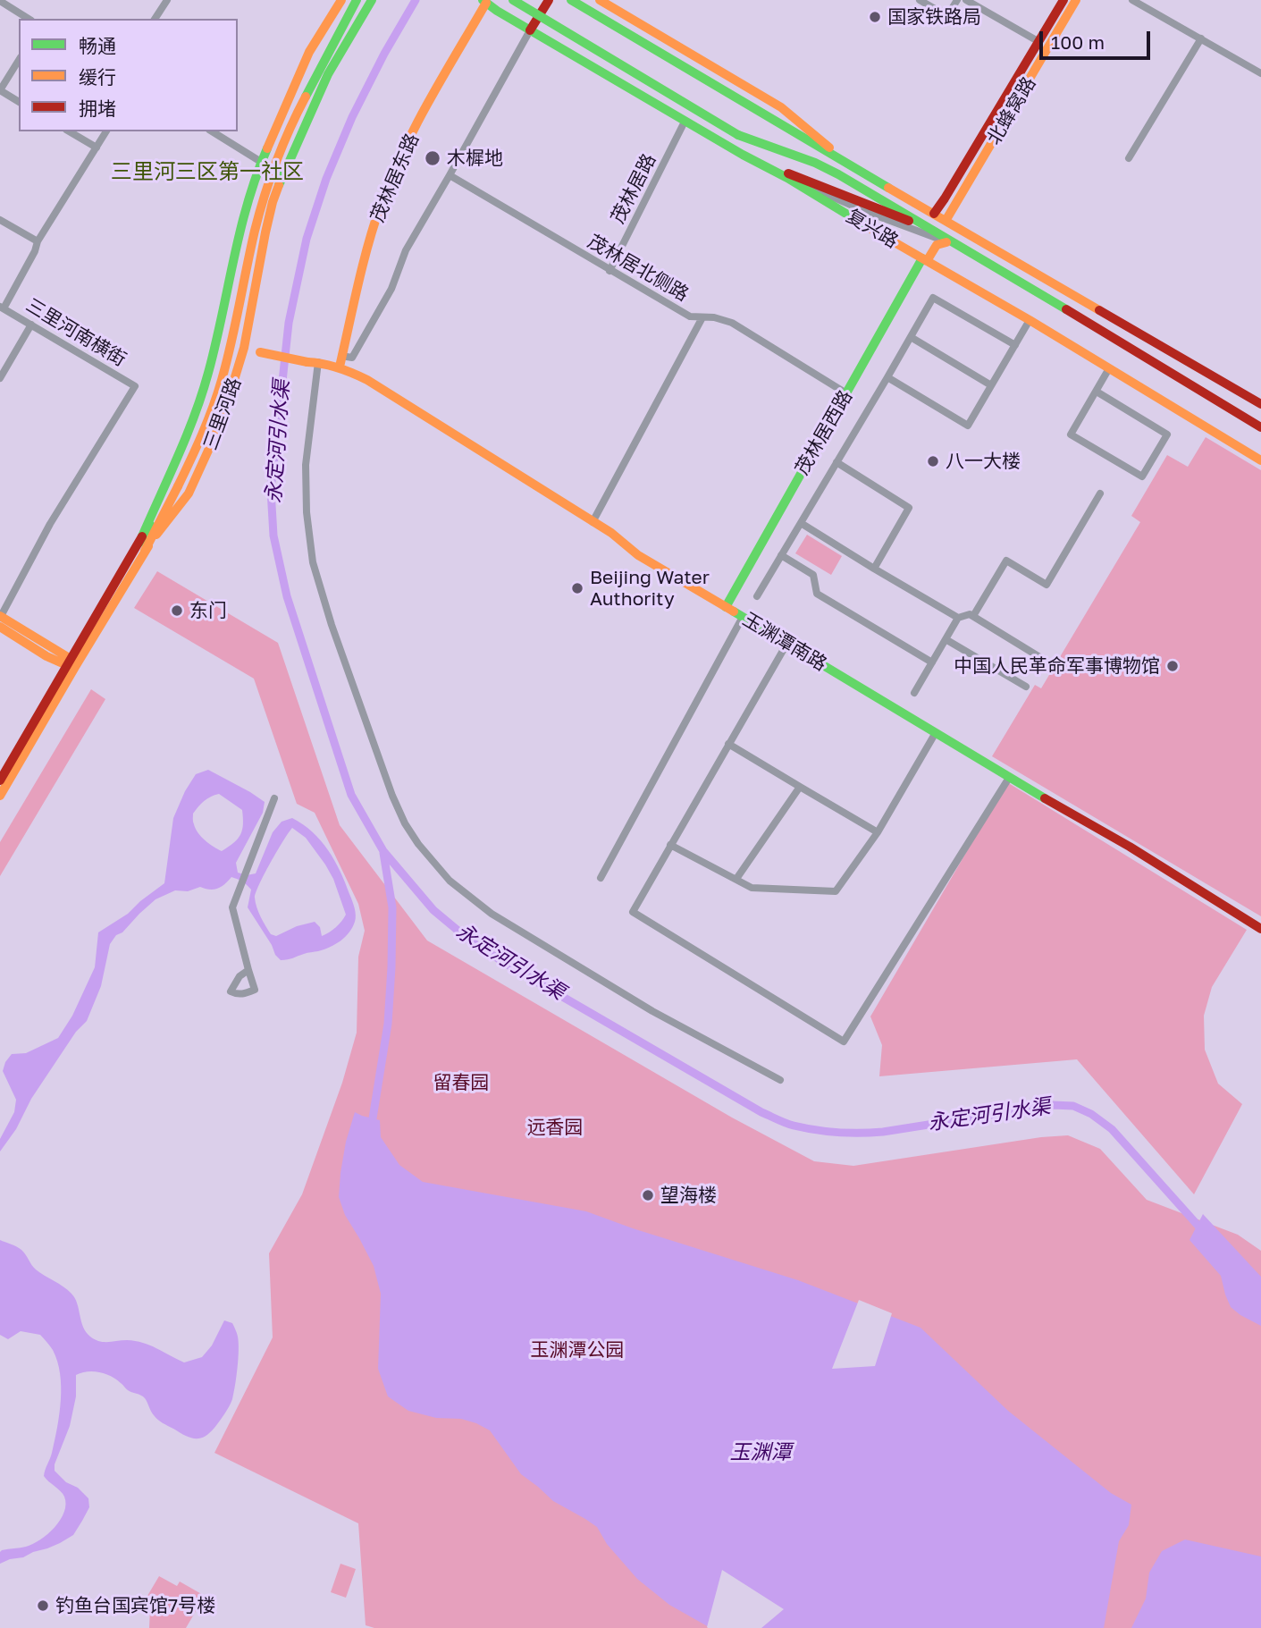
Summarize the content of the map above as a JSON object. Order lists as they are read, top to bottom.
{
  "streets": {
    "main road": [
      "北蜂窝路",
      "茂林居东路",
      "复兴路",
      "三里河路",
      "茂林居西路",
      "玉渊潭南路"
    ],
    "street": ["茂林居路", "茂林居北侧路", "三里河南横街"]
  },
  "crossings": [
    ["茂林居东路", "复兴路"],
    ["茂林居东路", "玉渊潭南路"],
    ["茂林居路", "复兴路"],
    ["茂林居路", "茂林居北侧路"],
    ["复兴路", "茂林居西路"],
    ["茂林居北侧路", "茂林居西路"],
    ["三里河路", "玉渊潭南路"],
    ["茂林居西路", "玉渊潭南路"]
  ],
  "districts": ["三里河三区第一社区"],
  "water": ["永定河引水渠", "玉渊潭"],
  "parks": ["留春园", "远香园", "玉渊潭公园"],
  "places": [
    "国家铁路局",
    "木樨地",
    "八一大楼",
    "Beijing Water Authority",
    "东门",
    "中国人民革命军事博物馆",
    "望海楼",
    "钓鱼台国宾馆7号楼"
  ],
  "legend": ["畅通", "缓行", "拥堵"],
  "scale_bar": "100 m"
}
